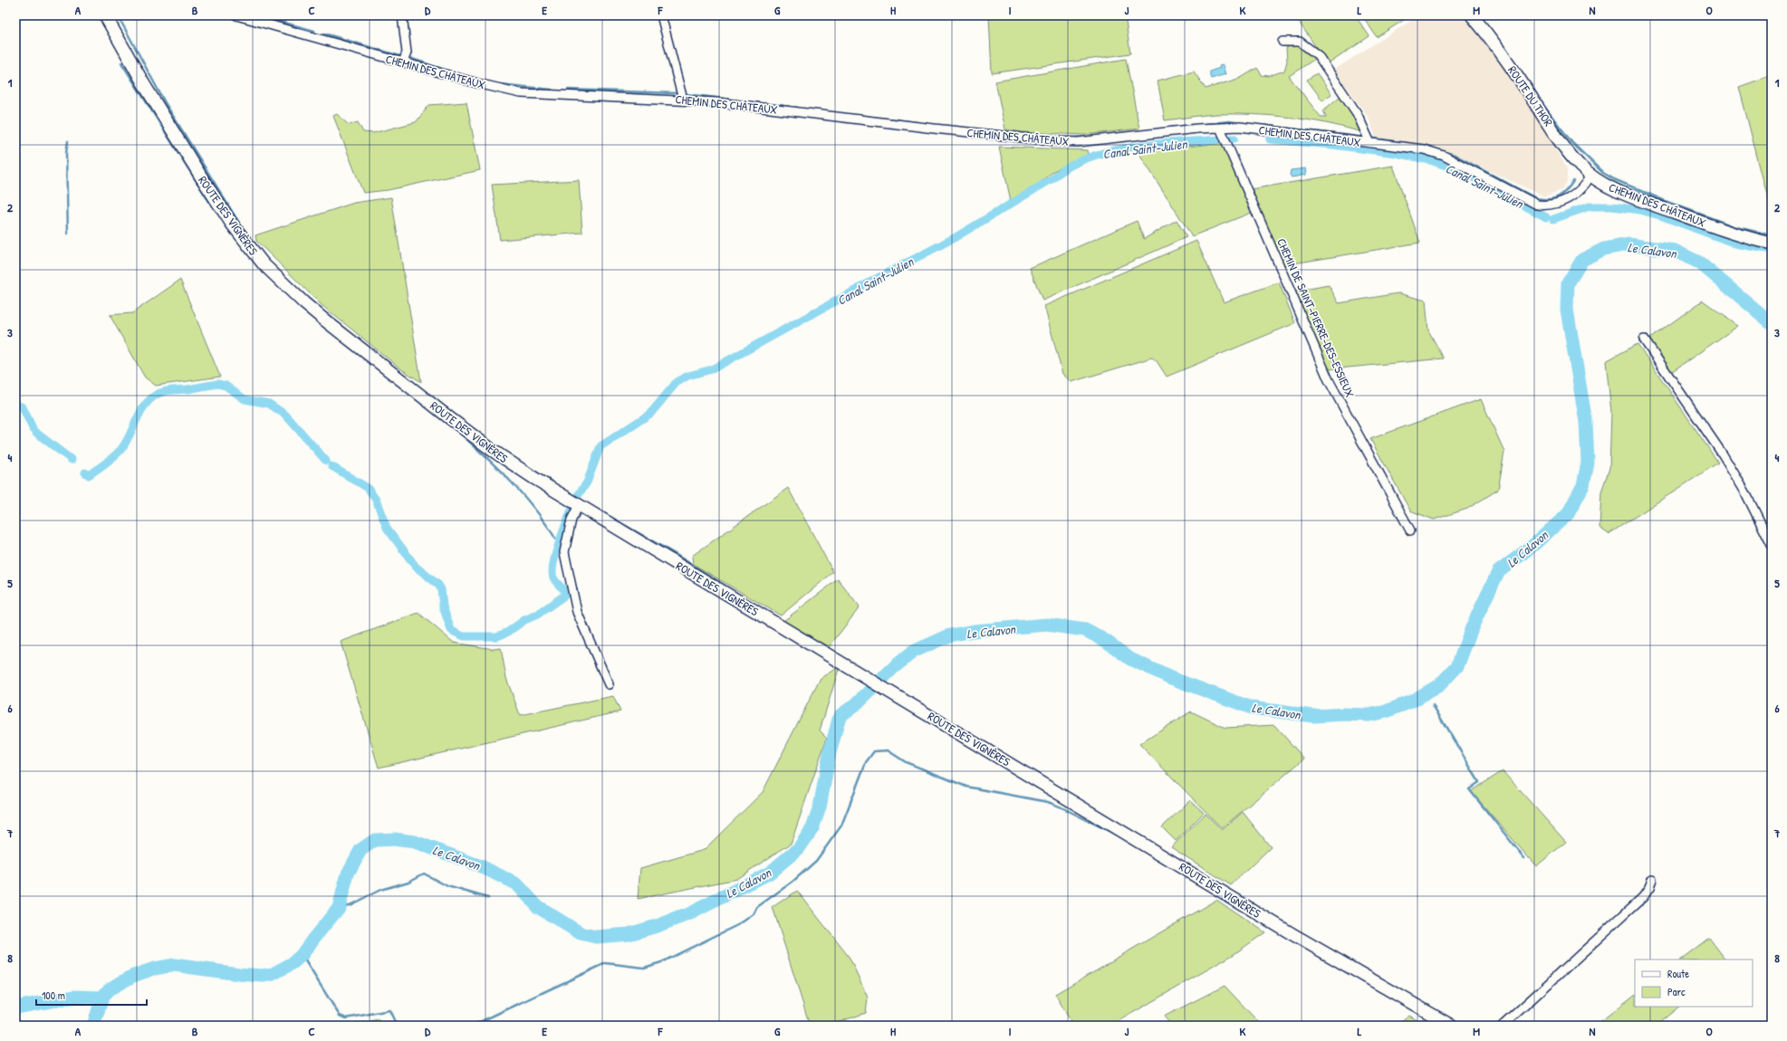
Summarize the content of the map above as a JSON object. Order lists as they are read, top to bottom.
{
  "streets": {
    "street": [
      "CHEMIN DES CHÂTEAUX",
      "ROUTE DU THOR",
      "ROUTE DES VIGNÈRES",
      "CHEMIN DE SAINT-PIERRE-DES-ESSIEUX"
    ]
  },
  "crossings": [
    ["CHEMIN DES CHÂTEAUX", "ROUTE DU THOR"],
    ["CHEMIN DES CHÂTEAUX", "CHEMIN DE SAINT-PIERRE-DES-ESSIEUX"]
  ],
  "water": ["Canal Saint-Julien", "Le Calavon"],
  "legend": ["Route", "Parc"],
  "scale_bar": "100 m",
  "grid": {
    "columns": [
      "A",
      "B",
      "C",
      "D",
      "E",
      "F",
      "G",
      "H",
      "I",
      "J",
      "K",
      "L",
      "M",
      "N",
      "O"
    ],
    "rows": [
      "1",
      "2",
      "3",
      "4",
      "5",
      "6",
      "7",
      "8"
    ]
  }
}
